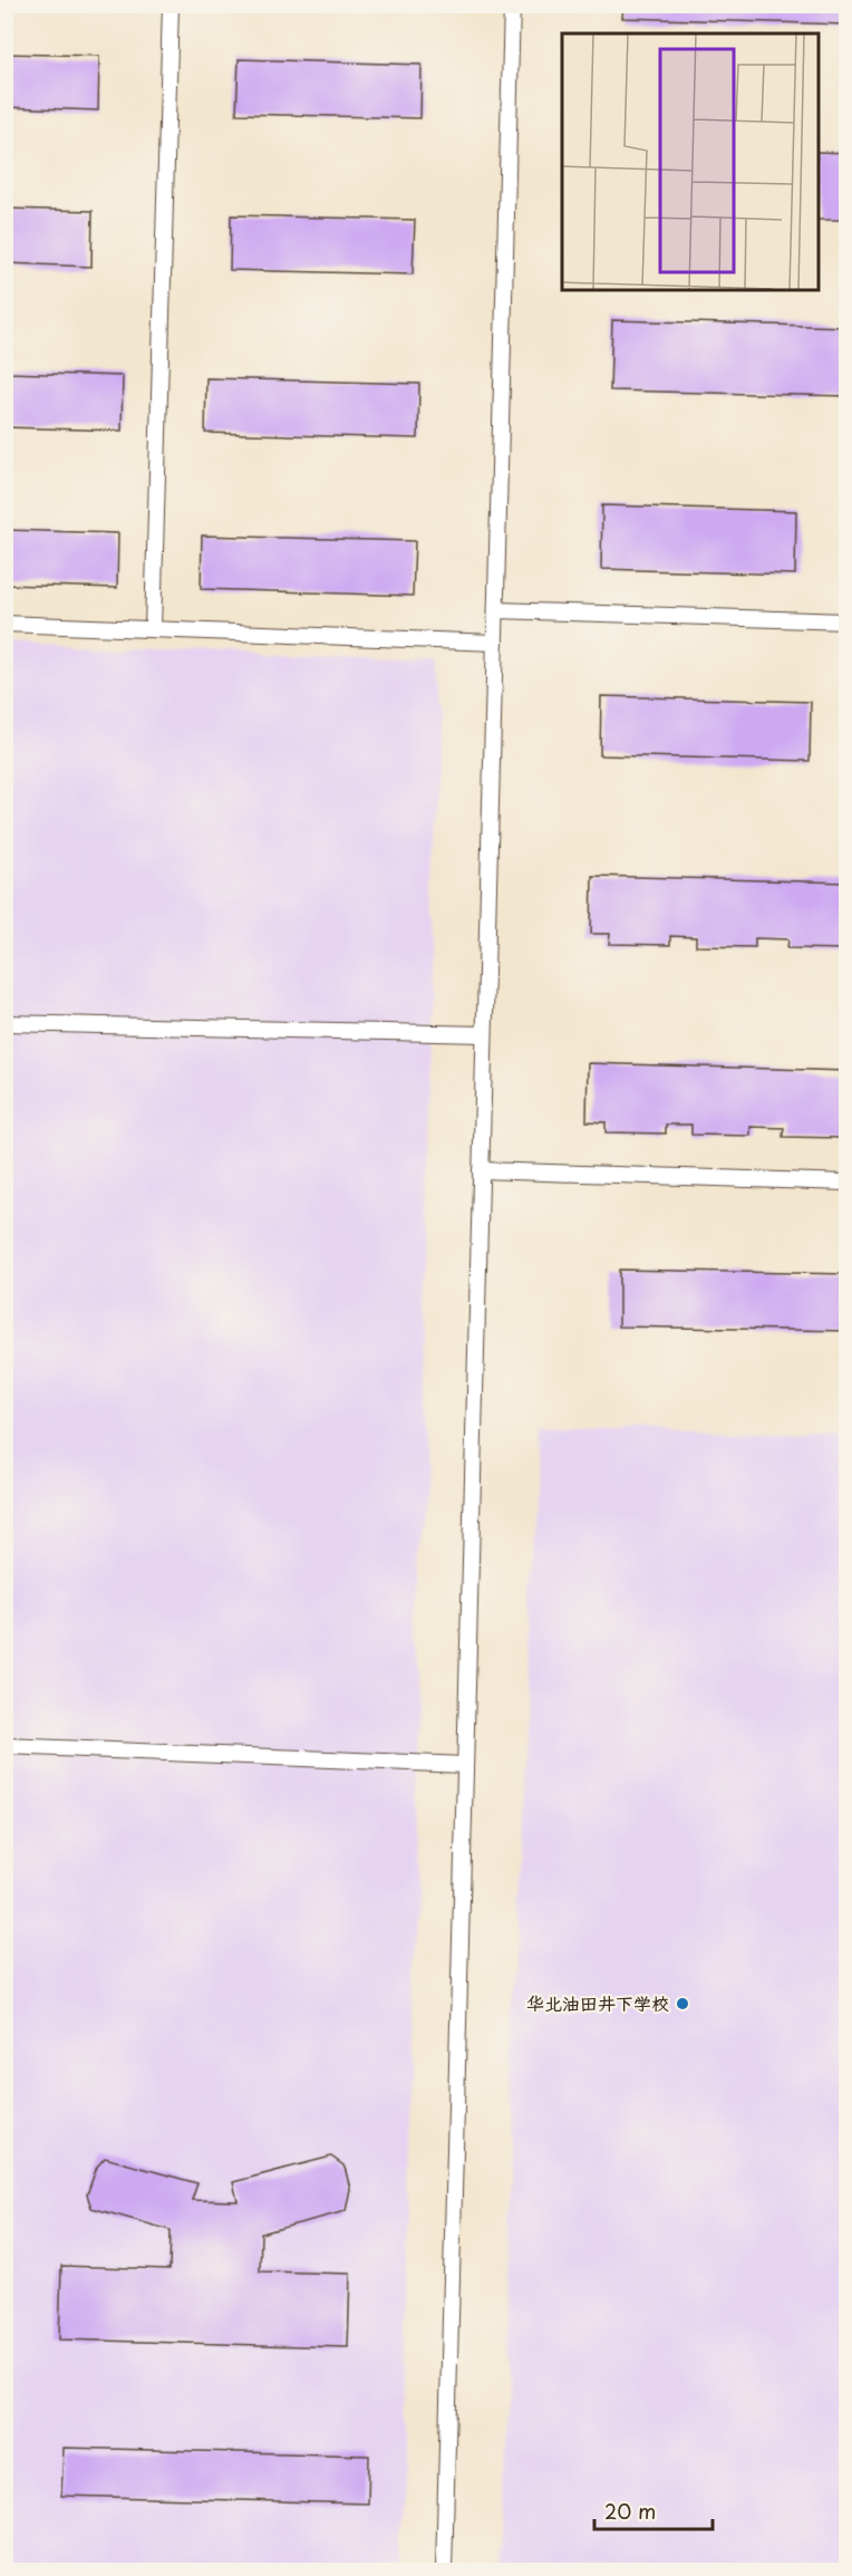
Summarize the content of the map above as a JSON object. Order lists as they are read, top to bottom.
{
  "places": ["华北油田井下学校"],
  "scale_bar": "20 m"
}
